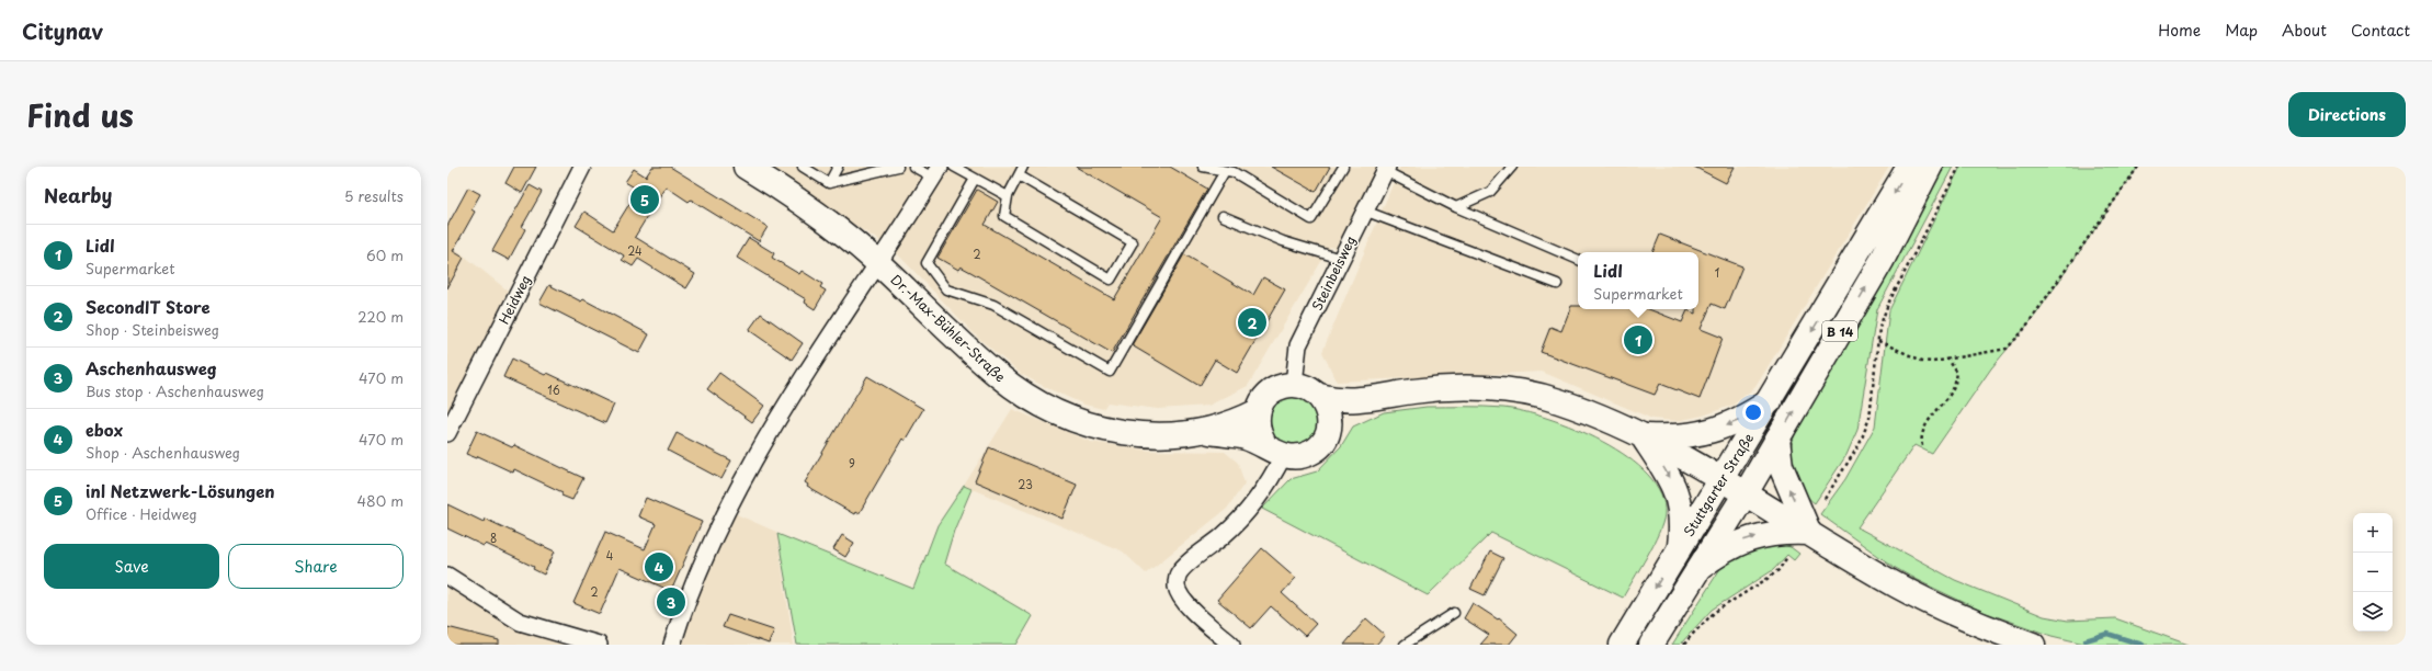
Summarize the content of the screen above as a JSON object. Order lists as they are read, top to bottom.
{
  "streets": {
    "street": [
      "Steinbeisweg",
      "Heidweg",
      "Dr.-Max-Bühler-Straße",
      "B 14",
      "Stuttgarter Straße"
    ]
  },
  "crossings": [
    ["Steinbeisweg", "Dr.-Max-Bühler-Straße"]
  ],
  "house_numbers": [
    "24",
    "2",
    "1",
    "16",
    "9",
    "23",
    "8",
    "4",
    "2"
  ],
  "page": {
    "header": "Citynav",
    "nav": [
      "Home",
      "Map",
      "About",
      "Contact"
    ],
    "title": "Find us",
    "buttons": [
      "Directions",
      ["Save", "Share"]
    ],
    "heading": ["Nearby", "5 results"],
    "pins": [
      "5",
      "2",
      "1",
      "4",
      "3"
    ],
    "list": [
      {
        "mark": "1",
        "name": "Lidl",
        "note": "Supermarket",
        "value": "60 m"
      },
      {
        "mark": "2",
        "name": "SecondIT Store",
        "note": "Shop · Steinbeisweg",
        "value": "220 m"
      },
      {
        "mark": "3",
        "name": "Aschenhausweg",
        "note": "Bus stop · Aschenhausweg",
        "value": "470 m"
      },
      {
        "mark": "4",
        "name": "ebox",
        "note": "Shop · Aschenhausweg",
        "value": "470 m"
      },
      {
        "mark": "5",
        "name": "inl Netzwerk-Lösungen",
        "note": "Office · Heidweg",
        "value": "480 m"
      }
    ],
    "popup": ["Lidl", "Supermarket"],
    "map_buttons": ["+", "−"]
  }
}
